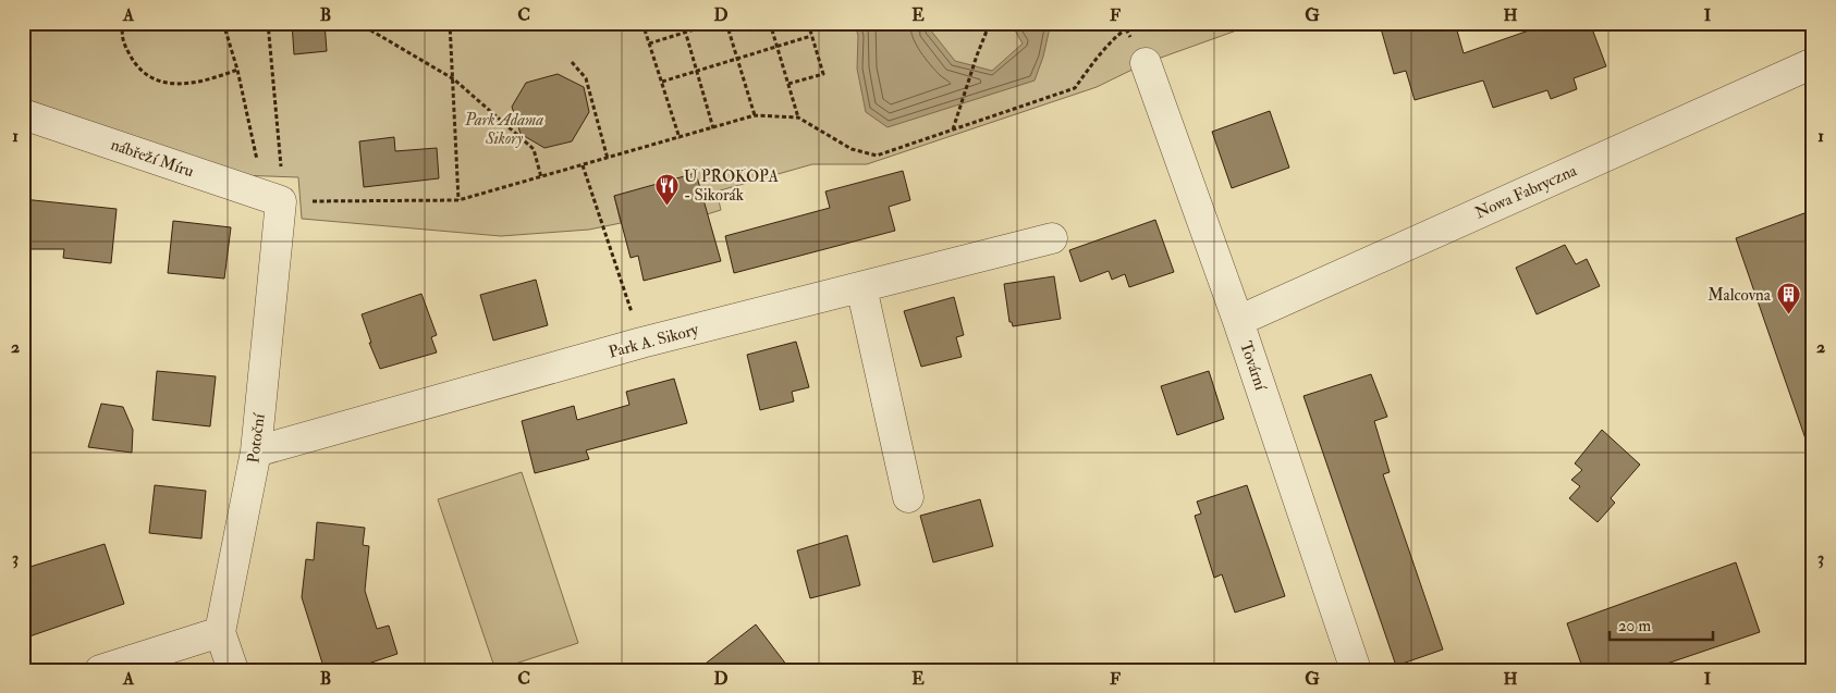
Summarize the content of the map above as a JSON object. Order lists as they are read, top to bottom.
{
  "streets": {
    "street": [
      "nábřeží Míru",
      "Nowa Fabryczna",
      "Park A. Sikory",
      "Tovární",
      "Potoční"
    ]
  },
  "crossings": [
    ["nábřeží Míru", "Potoční"],
    ["Nowa Fabryczna", "Tovární"],
    ["Park A. Sikory", "Potoční"]
  ],
  "parks": ["Park Adama Sikory"],
  "places": {
    "restaurant": ["U PROKOPA - Sikorák"],
    "building": ["Malcovna"]
  },
  "scale_bar": "20 m",
  "grid": {
    "columns": [
      "A",
      "B",
      "C",
      "D",
      "E",
      "F",
      "G",
      "H",
      "I"
    ],
    "rows": ["1", "2", "3"]
  }
}
